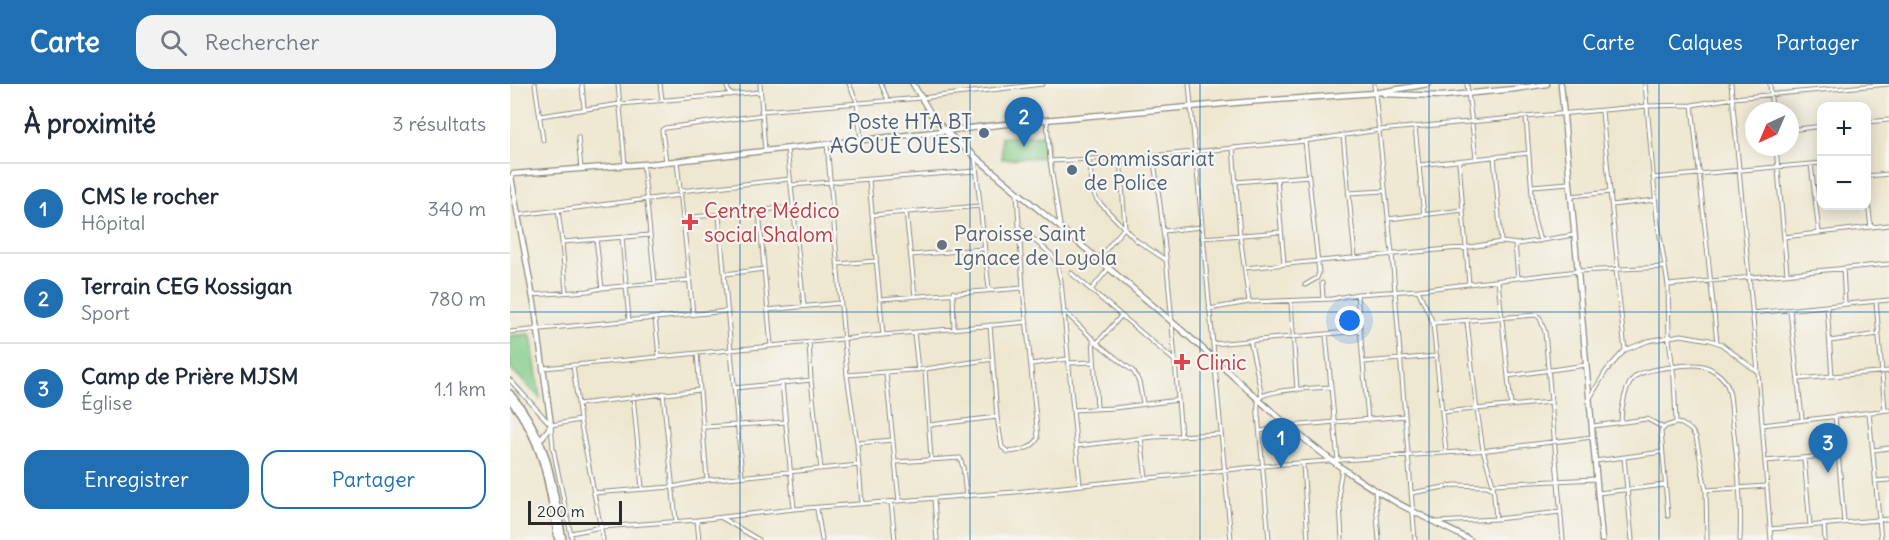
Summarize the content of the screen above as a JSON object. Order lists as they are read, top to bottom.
{
  "places": {
    "other": ["Poste HTA BT AGOUÈ OUEST", "Commissariat de Police", "Paroisse Saint Ignace de Loyola"],
    "health": ["Centre Médico social Shalom", "Clinic"]
  },
  "scale_bar": "200 m",
  "north": "bottom left",
  "page": {
    "header": "Carte",
    "search": "Rechercher",
    "nav": ["Carte", "Calques", "Partager"],
    "heading": ["À proximité", "3 résultats"],
    "pins": ["2", "1", "3"],
    "map_buttons": ["+", "−"],
    "list": [
      {
        "mark": "1",
        "name": "CMS le rocher",
        "note": "Hôpital",
        "value": "340 m"
      },
      {
        "mark": "2",
        "name": "Terrain CEG Kossigan",
        "note": "Sport",
        "value": "780 m"
      },
      {
        "mark": "3",
        "name": "Camp de Prière MJSM",
        "note": "Église",
        "value": "1.1 km"
      }
    ],
    "buttons": ["Enregistrer", "Partager"],
    "scale": "200 m"
  }
}
